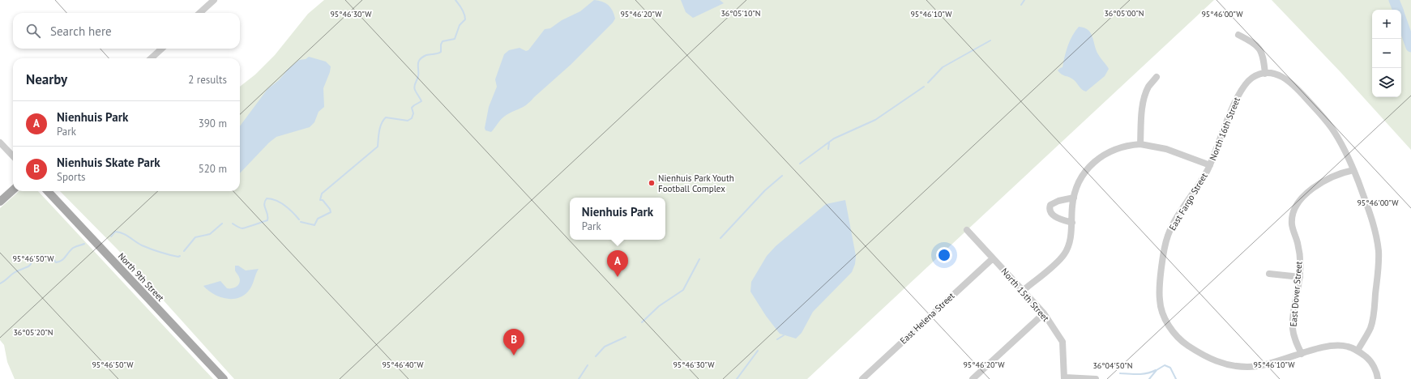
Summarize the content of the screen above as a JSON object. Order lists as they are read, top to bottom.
{
  "streets": {
    "main road": ["North 9th Street"],
    "street": [
      "North 16th Street",
      "East Fargo Street",
      "East Dover Street",
      "North 15th Street",
      "East Helena Street"
    ]
  },
  "crossings": [
    ["North 16th Street", "East Fargo Street"],
    ["North 16th Street", "North 15th Street"],
    ["East Fargo Street", "East Dover Street"],
    ["North 15th Street", "East Helena Street"]
  ],
  "places": ["Nienhuis Park Youth Football Complex"],
  "page": {
    "map_buttons": ["+", "−"],
    "search": "Search here",
    "heading": ["Nearby", "2 results"],
    "list": [
      {
        "mark": "A",
        "name": "Nienhuis Park",
        "note": "Park",
        "value": "390 m"
      },
      {
        "mark": "B",
        "name": "Nienhuis Skate Park",
        "note": "Sports",
        "value": "520 m"
      }
    ],
    "popup": ["Nienhuis Park", "Park"],
    "pins": ["A", "B"]
  },
  "coordinates": [
    "36°05'10\"N",
    "36°05'00\"N",
    "95°46'30\"W",
    "95°46'20\"W",
    "95°46'10\"W",
    "95°46'00\"W",
    "95°46'50\"W",
    "36°05'20\"N",
    "95°46'40\"W",
    "36°04'50\"N"
  ]
}
